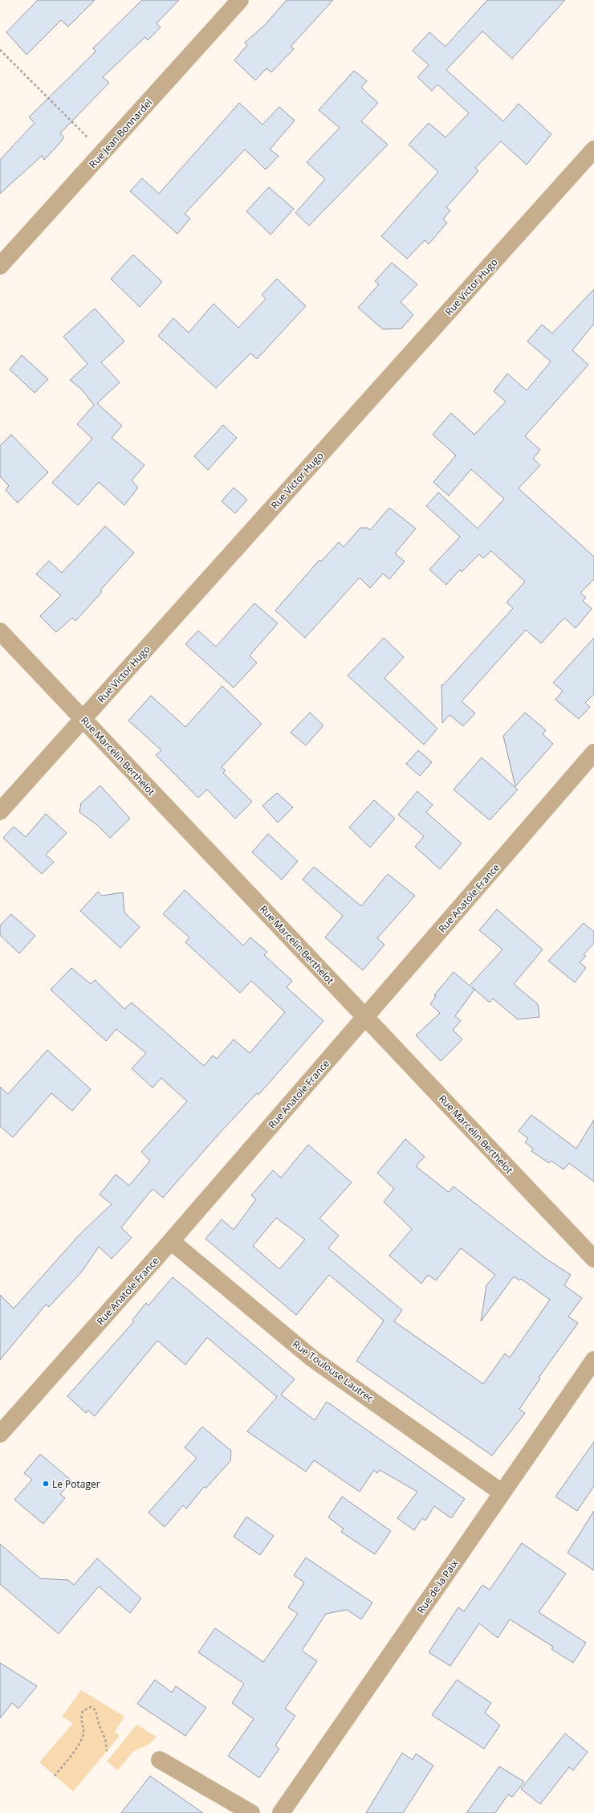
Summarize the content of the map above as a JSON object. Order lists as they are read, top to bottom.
{
  "streets": {
    "street": [
      "Rue Jean Bonnardel",
      "Rue Victor Hugo",
      "Rue Marcelin Berthelot",
      "Rue Anatole France",
      "Rue Toulouse Lautrec",
      "Rue de la Paix"
    ]
  },
  "crossings": [
    ["Rue Victor Hugo", "Rue Marcelin Berthelot"],
    ["Rue Marcelin Berthelot", "Rue Anatole France"],
    ["Rue Anatole France", "Rue Toulouse Lautrec"],
    ["Rue Toulouse Lautrec", "Rue de la Paix"]
  ],
  "places": ["Le Potager"]
}
